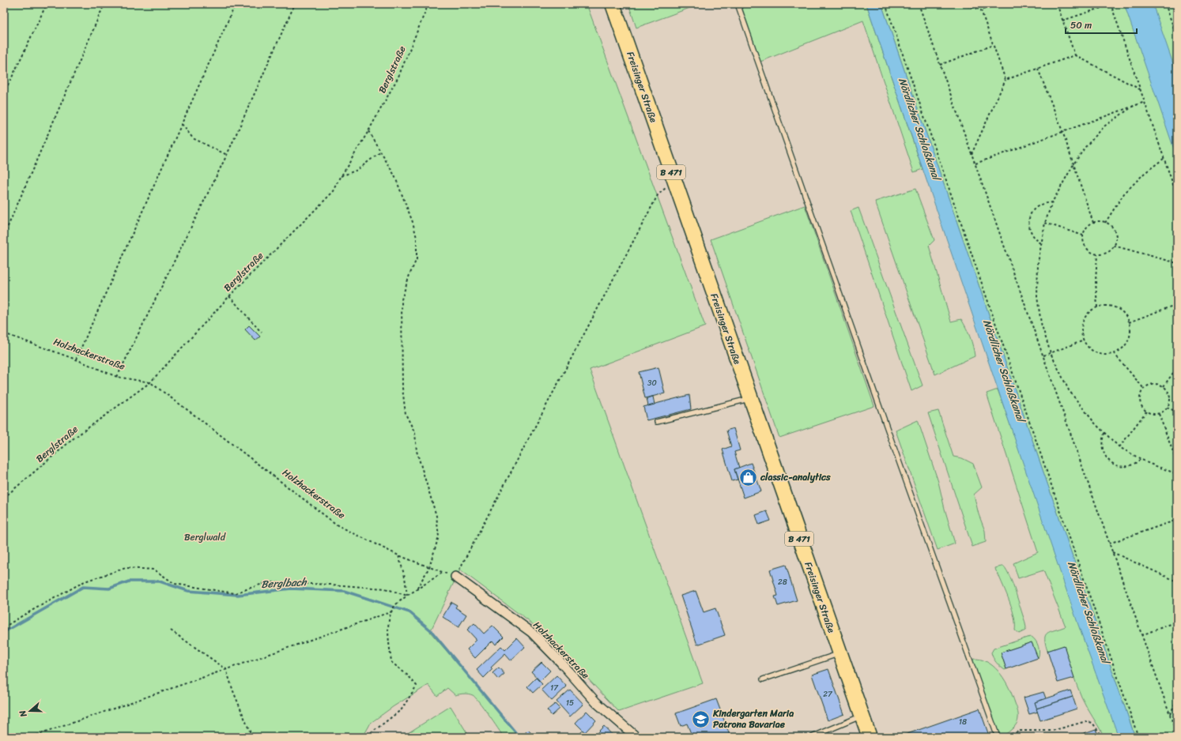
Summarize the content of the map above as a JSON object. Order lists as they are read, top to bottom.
{
  "streets": {
    "main road": ["Freisinger Straße", "B 471"],
    "street": ["Holzhackerstraße"],
    "path": ["Berglstraße"]
  },
  "crossings": [
    ["Berglstraße", "Holzhackerstraße"]
  ],
  "water": ["Nördlicher Schloßkanal", "Berglbach"],
  "parks": ["Berglwald"],
  "places": {
    "shop": ["classic-analytics"],
    "school or university": ["Kindergarten Maria Patrona Bavariae"]
  },
  "house_numbers": [
    "30",
    "28",
    "17",
    "27",
    "15",
    "18"
  ],
  "scale_bar": "50 m",
  "north": "left"
}
